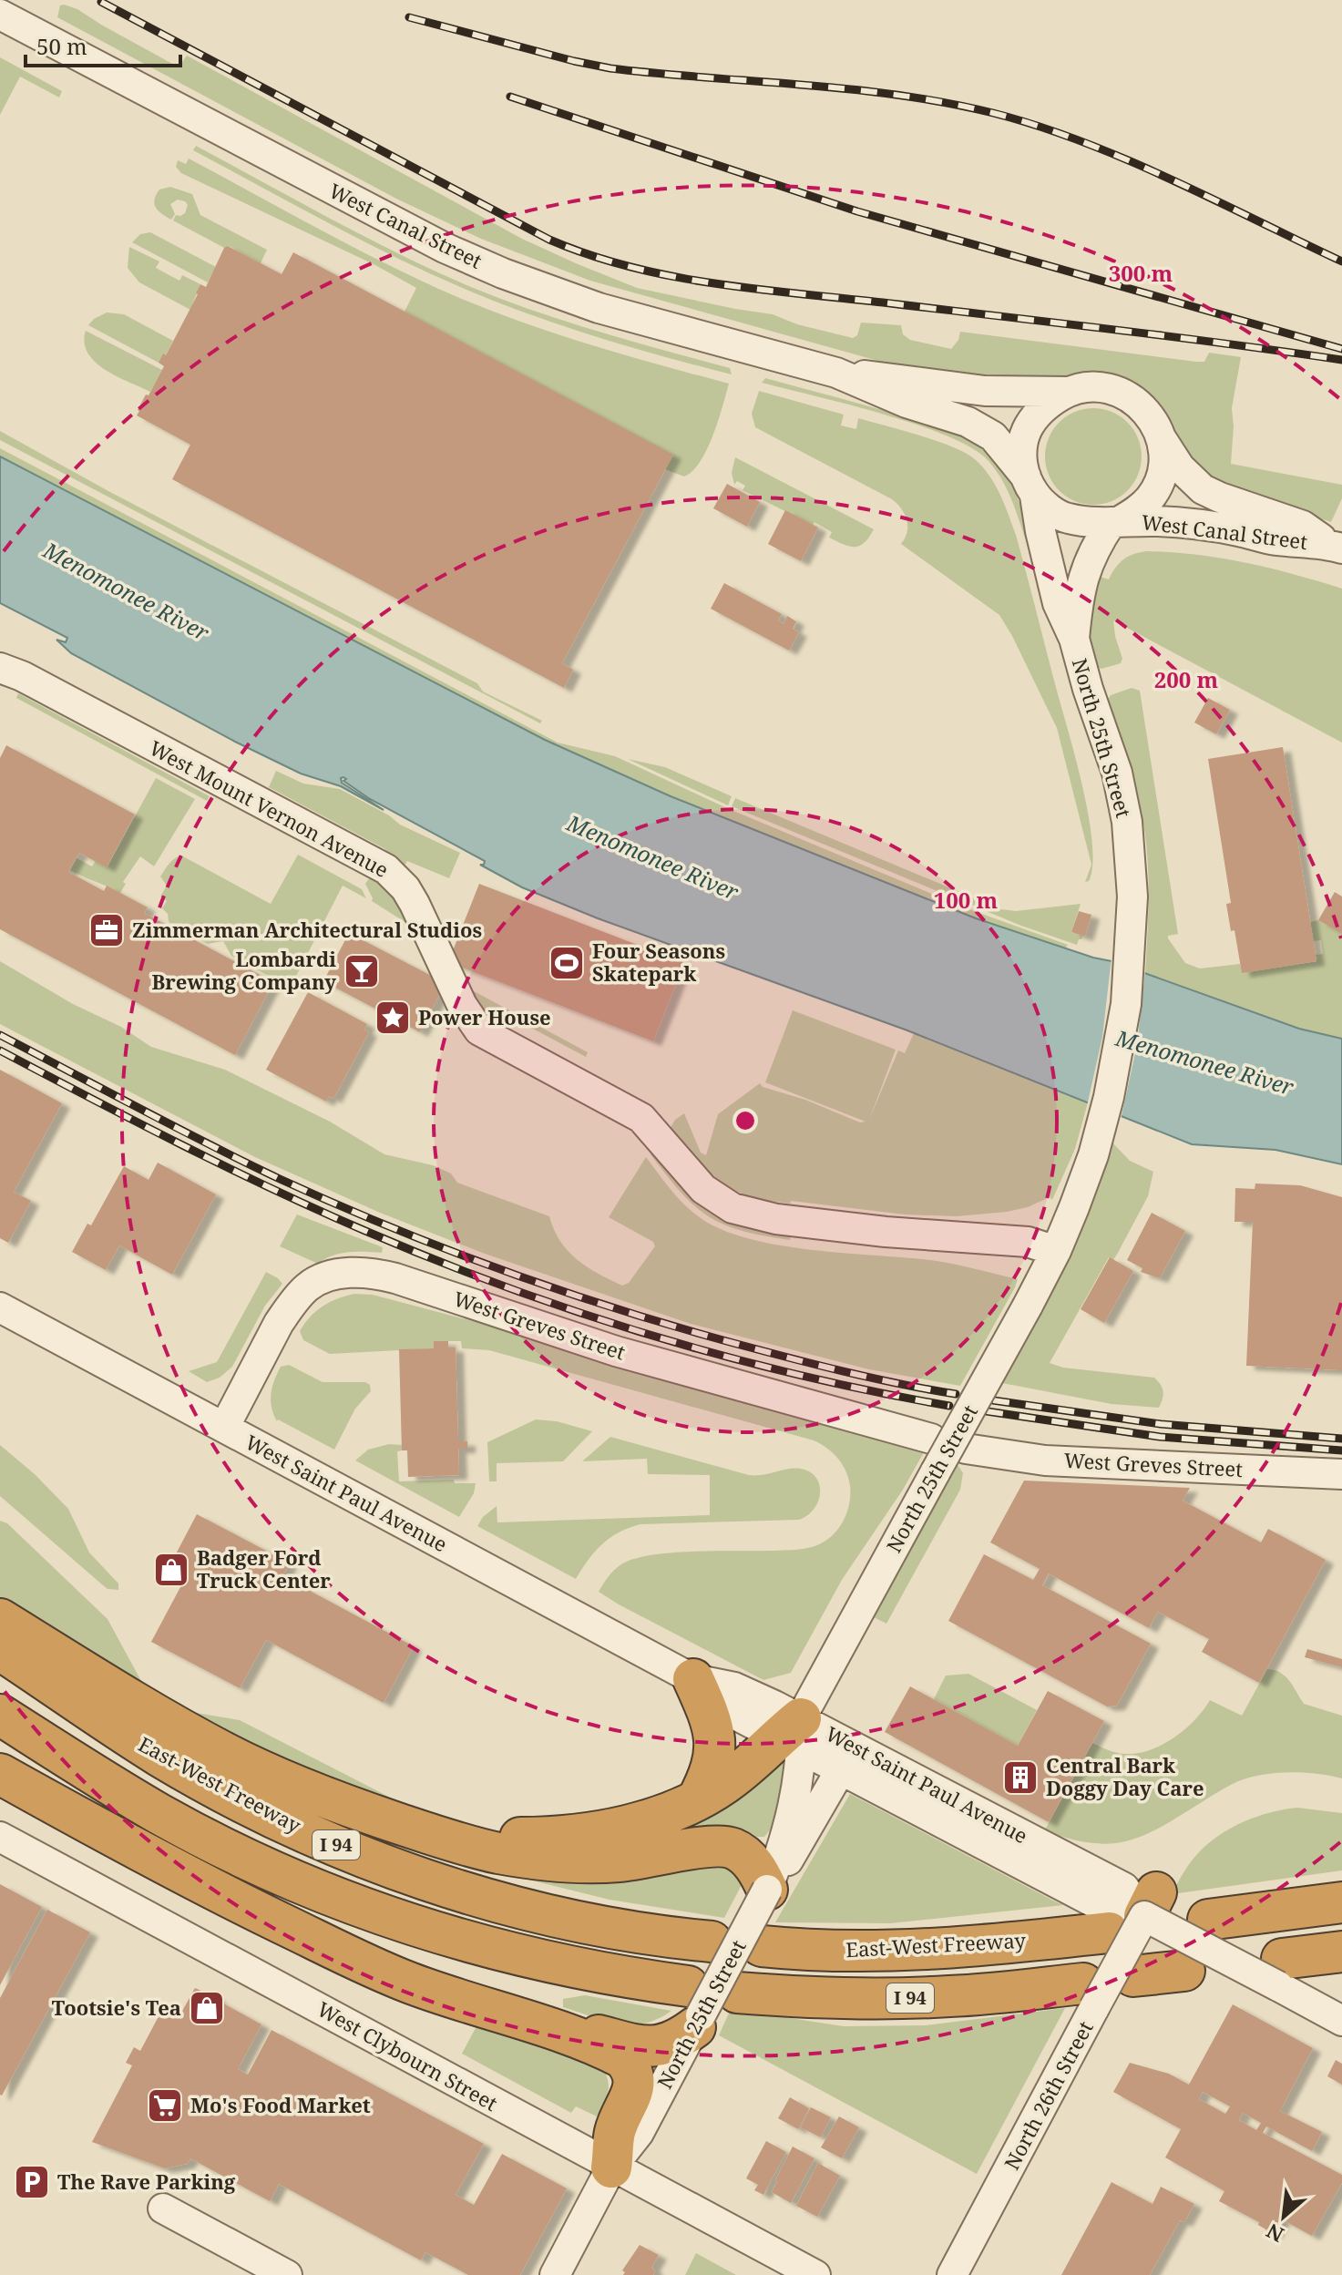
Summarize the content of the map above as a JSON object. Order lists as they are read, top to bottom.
{
  "streets": {
    "highway": ["East-West Freeway", "I 94"],
    "street": [
      "West Canal Street",
      "North 25th Street",
      "West Mount Vernon Avenue",
      "West Greves Street",
      "West Saint Paul Avenue",
      "West Clybourn Street",
      "North 26th Street"
    ]
  },
  "crossings": [
    ["West Canal Street", "North 25th Street"],
    ["North 25th Street", "West Mount Vernon Avenue"],
    ["North 25th Street", "West Saint Paul Avenue"],
    ["North 25th Street", "I 94"],
    ["North 25th Street", "West Clybourn Street"],
    ["West Greves Street", "West Saint Paul Avenue"],
    ["West Saint Paul Avenue", "East-West Freeway"],
    ["West Saint Paul Avenue", "North 26th Street"],
    ["I 94", "North 26th Street"]
  ],
  "water": ["Menomonee River"],
  "places": {
    "office": ["Zimmerman Architectural Studios"],
    "sports": ["Four Seasons Skatepark"],
    "bar": ["Lombardi Brewing Company"],
    "place": ["Power House"],
    "shop": ["Badger Ford Truck Center", "Tootsie's Tea"],
    "building": ["Central Bark Doggy Day Care"],
    "supermarket": ["Mo's Food Market"],
    "parking": ["The Rave Parking"]
  },
  "scale_bar": "50 m",
  "north": "bottom left",
  "rings": ["300 m", "200 m", "100 m"]
}
